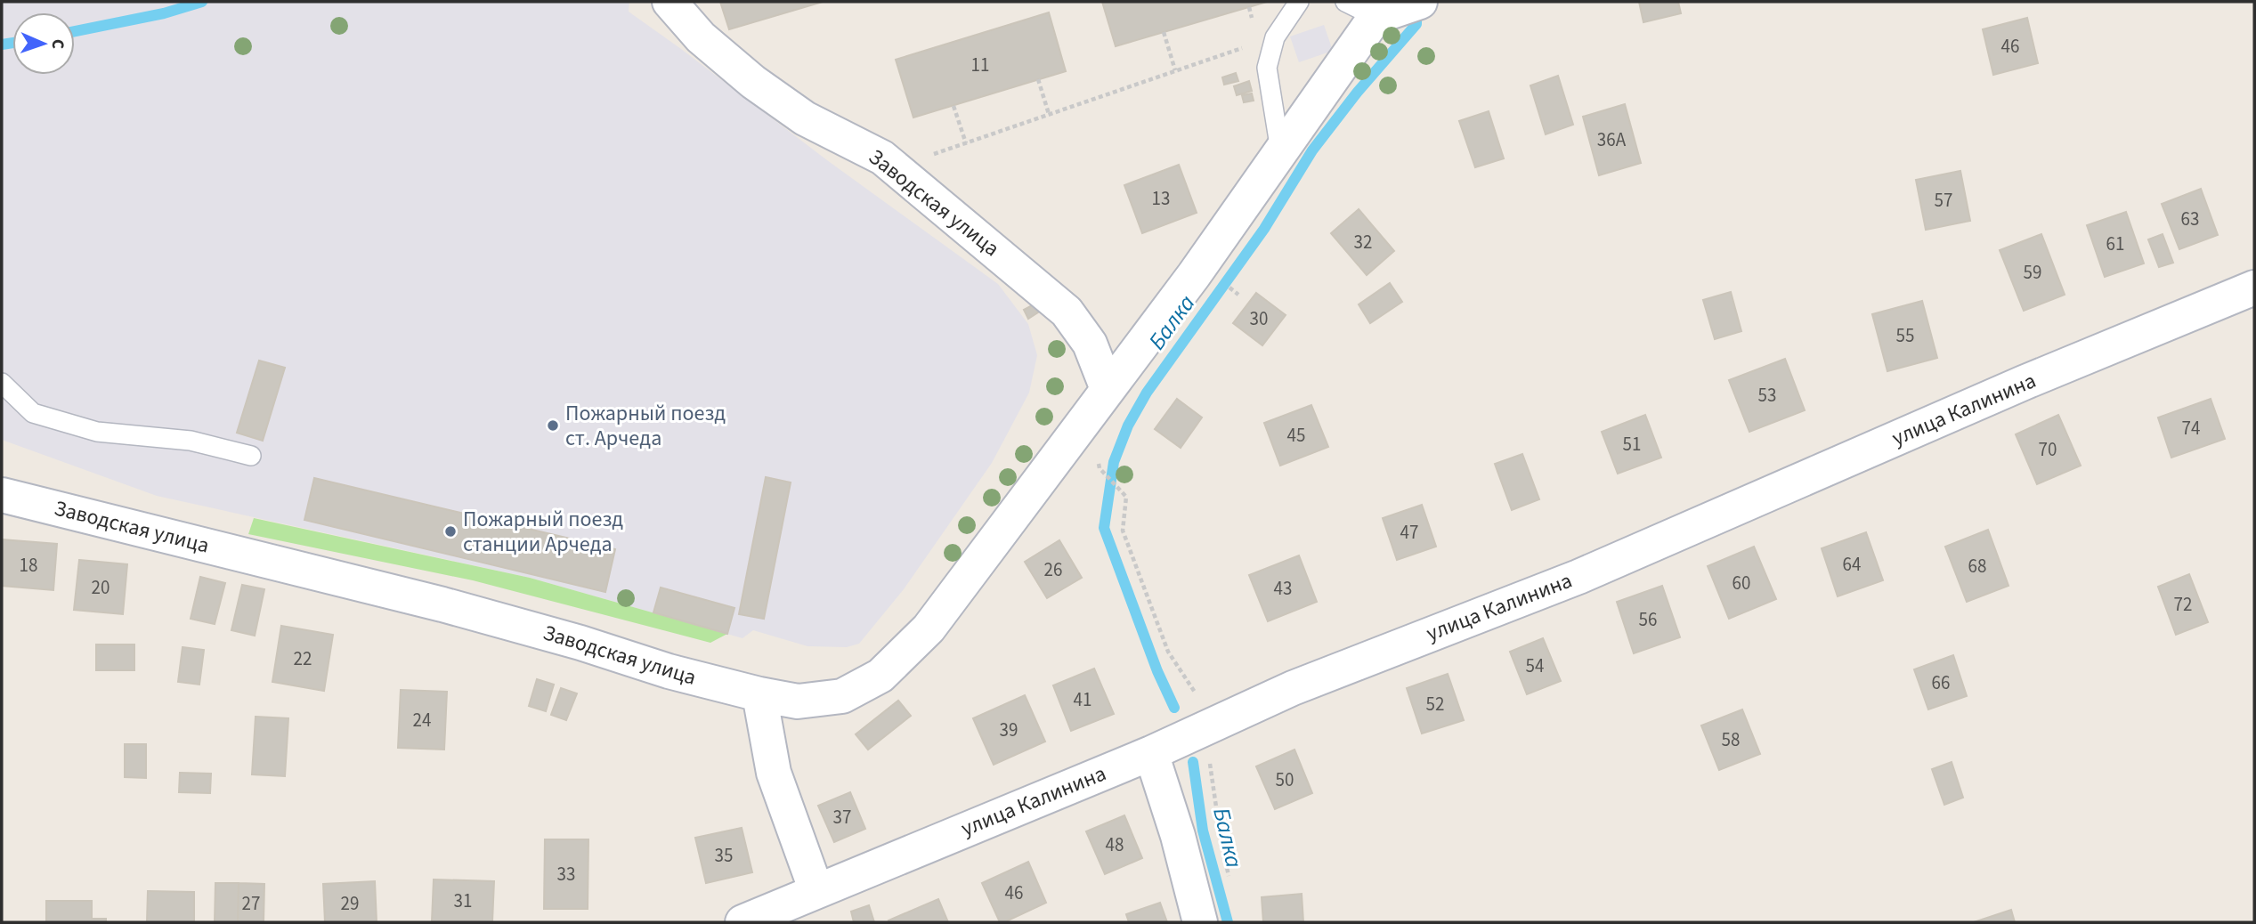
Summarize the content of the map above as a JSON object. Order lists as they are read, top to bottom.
{
  "streets": {
    "street": ["Заводская улица", "улица Калинина"]
  },
  "water": ["Балка"],
  "places": ["Пожарный поезд ст. Арчеда", "Пожарный поезд станции Арчеда"],
  "house_numbers": [
    "46",
    "11",
    "36А",
    "13",
    "57",
    "63",
    "32",
    "61",
    "59",
    "30",
    "55",
    "53",
    "74",
    "45",
    "51",
    "70",
    "47",
    "64",
    "18",
    "68",
    "26",
    "60",
    "20",
    "43",
    "72",
    "56",
    "22",
    "54",
    "66",
    "41",
    "52",
    "24",
    "39",
    "58",
    "50",
    "37",
    "48",
    "35",
    "33",
    "46",
    "31",
    "27",
    "29"
  ],
  "north": "right"
}
